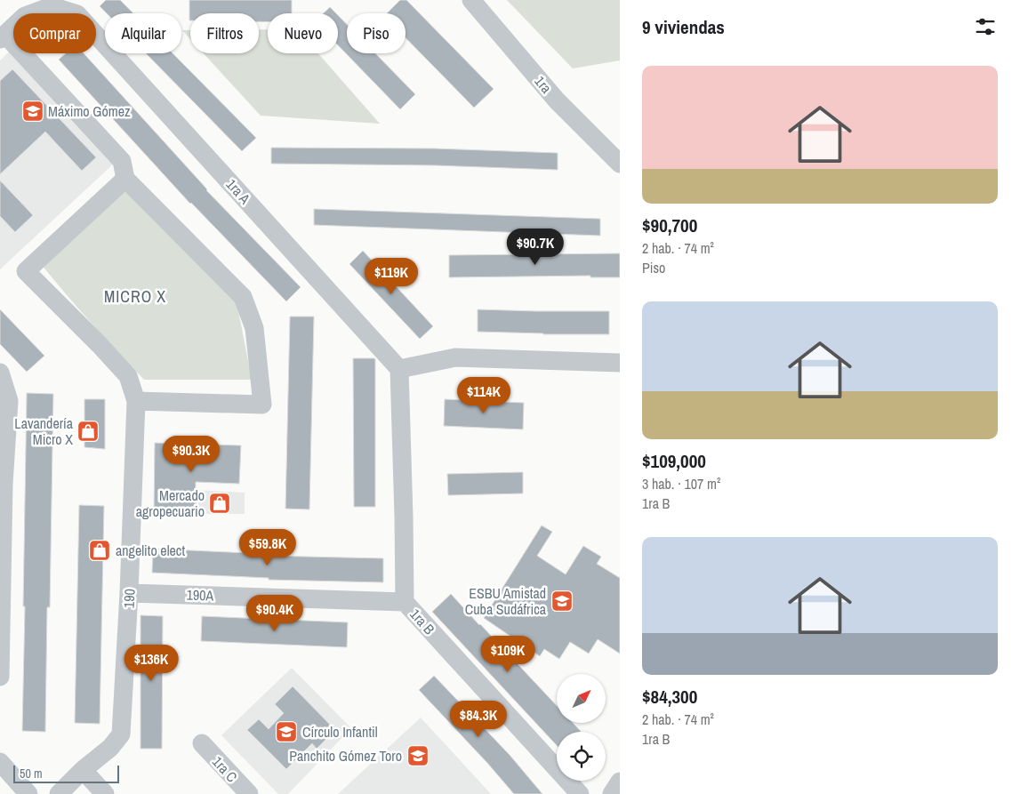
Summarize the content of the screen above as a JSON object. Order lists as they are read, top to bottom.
{
  "streets": {
    "street": [
      "1ra",
      "1ra A",
      "190A",
      "190",
      "1ra B",
      "1ra C"
    ]
  },
  "crossings": [
    ["1ra A", "1ra B"],
    ["190A", "190"],
    ["190A", "1ra B"]
  ],
  "districts": ["MICRO X"],
  "places": {
    "school or university": [
      "Máximo Gómez",
      "ESBU Amistad Cuba Sudáfrica",
      "Círculo Infantil",
      "Panchito Gómez Toro"
    ],
    "shop": ["Lavandería Micro X", "Mercado agropecuario", "angelito elect"]
  },
  "scale_bar": "50 m",
  "north": "top right",
  "page": {
    "heading": "9 viviendas",
    "chip": [
      "Comprar",
      "Alquilar",
      "Filtros",
      "Nuevo",
      "Piso"
    ],
    "list": [
      {
        "name": "$90,700",
        "note": "2 hab. · 74 m² · Piso"
      },
      {
        "name": "$109,000",
        "note": "3 hab. · 107 m² · 1ra B"
      },
      {
        "name": "$84,300",
        "note": "2 hab. · 74 m² · 1ra B"
      }
    ],
    "price": [
      "$90.7K",
      "$119K",
      "$114K",
      "$90.3K",
      "$59.8K",
      "$90.4K",
      "$109K",
      "$136K",
      "$84.3K"
    ],
    "scale": "50 m"
  }
}
